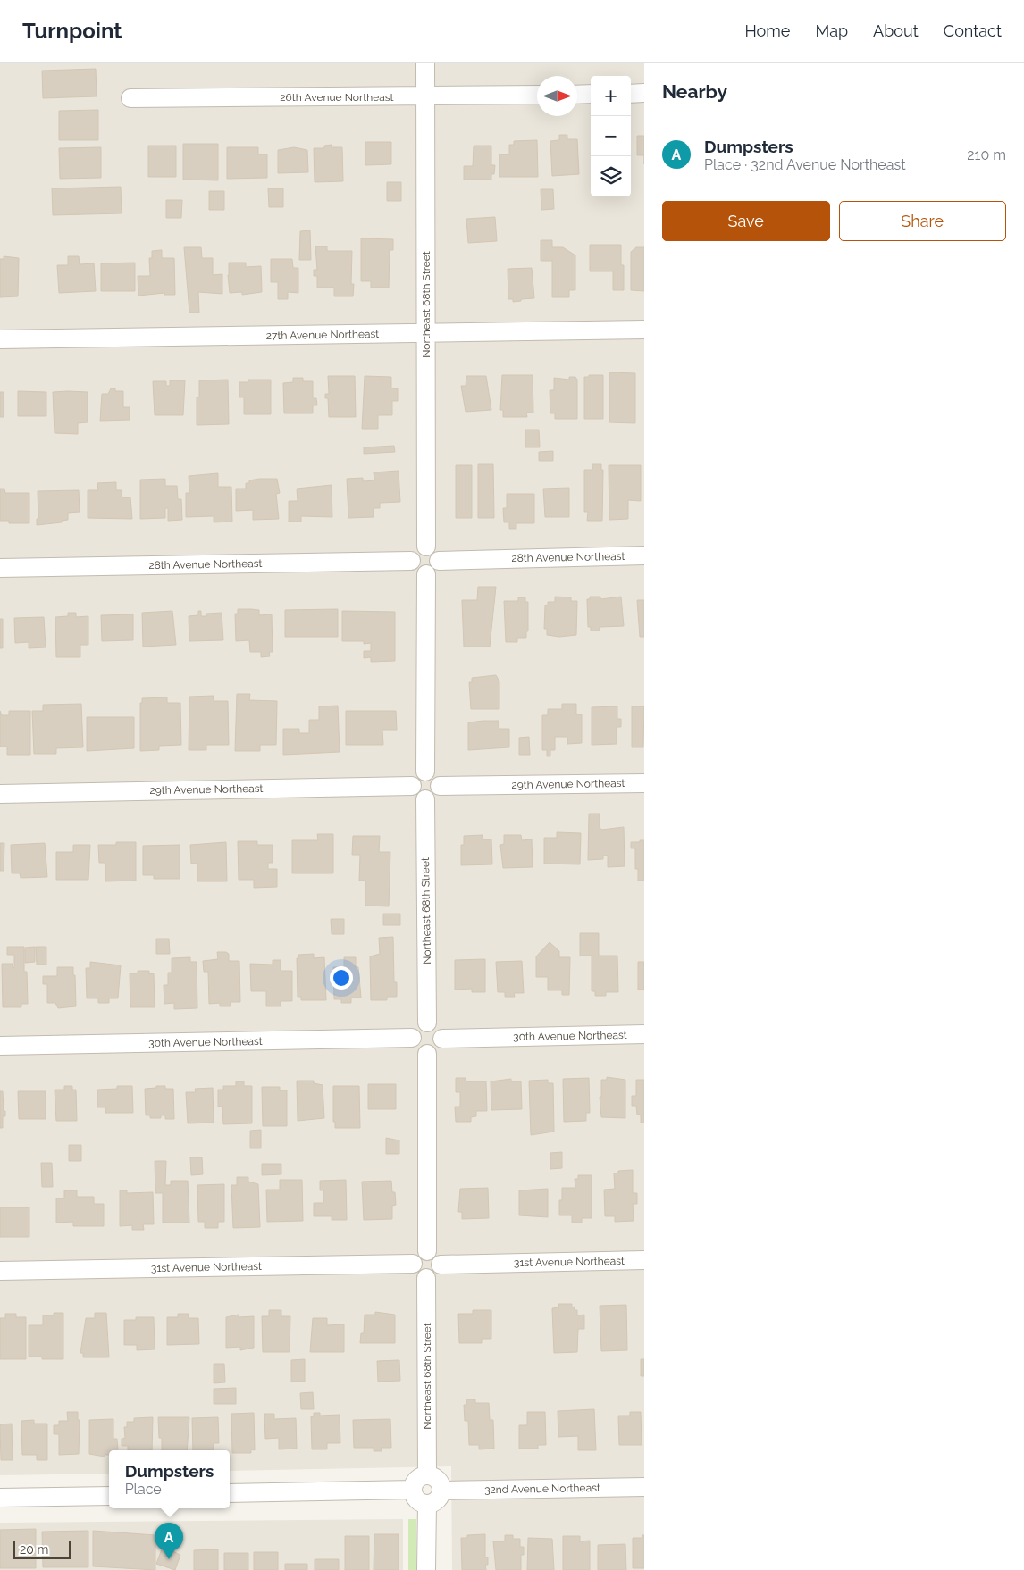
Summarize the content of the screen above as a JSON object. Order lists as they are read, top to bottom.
{
  "streets": {
    "street": [
      "26th Avenue Northeast",
      "Northeast 68th Street",
      "27th Avenue Northeast",
      "28th Avenue Northeast",
      "29th Avenue Northeast",
      "30th Avenue Northeast",
      "31st Avenue Northeast",
      "32nd Avenue Northeast"
    ]
  },
  "crossings": [
    ["26th Avenue Northeast", "Northeast 68th Street"],
    ["Northeast 68th Street", "27th Avenue Northeast"],
    ["Northeast 68th Street", "28th Avenue Northeast"],
    ["Northeast 68th Street", "29th Avenue Northeast"],
    ["Northeast 68th Street", "30th Avenue Northeast"],
    ["Northeast 68th Street", "31st Avenue Northeast"],
    ["Northeast 68th Street", "32nd Avenue Northeast"]
  ],
  "scale_bar": "20 m",
  "north": "right",
  "page": {
    "header": "Turnpoint",
    "nav": [
      "Home",
      "Map",
      "About",
      "Contact"
    ],
    "heading": "Nearby",
    "map_buttons": ["+", "−"],
    "list": [
      {
        "mark": "A",
        "name": "Dumpsters",
        "note": "Place · 32nd Avenue Northeast",
        "value": "210 m"
      }
    ],
    "buttons": ["Save", "Share"],
    "popup": ["Dumpsters", "Place"],
    "pins": "A",
    "scale": "20 m"
  }
}
